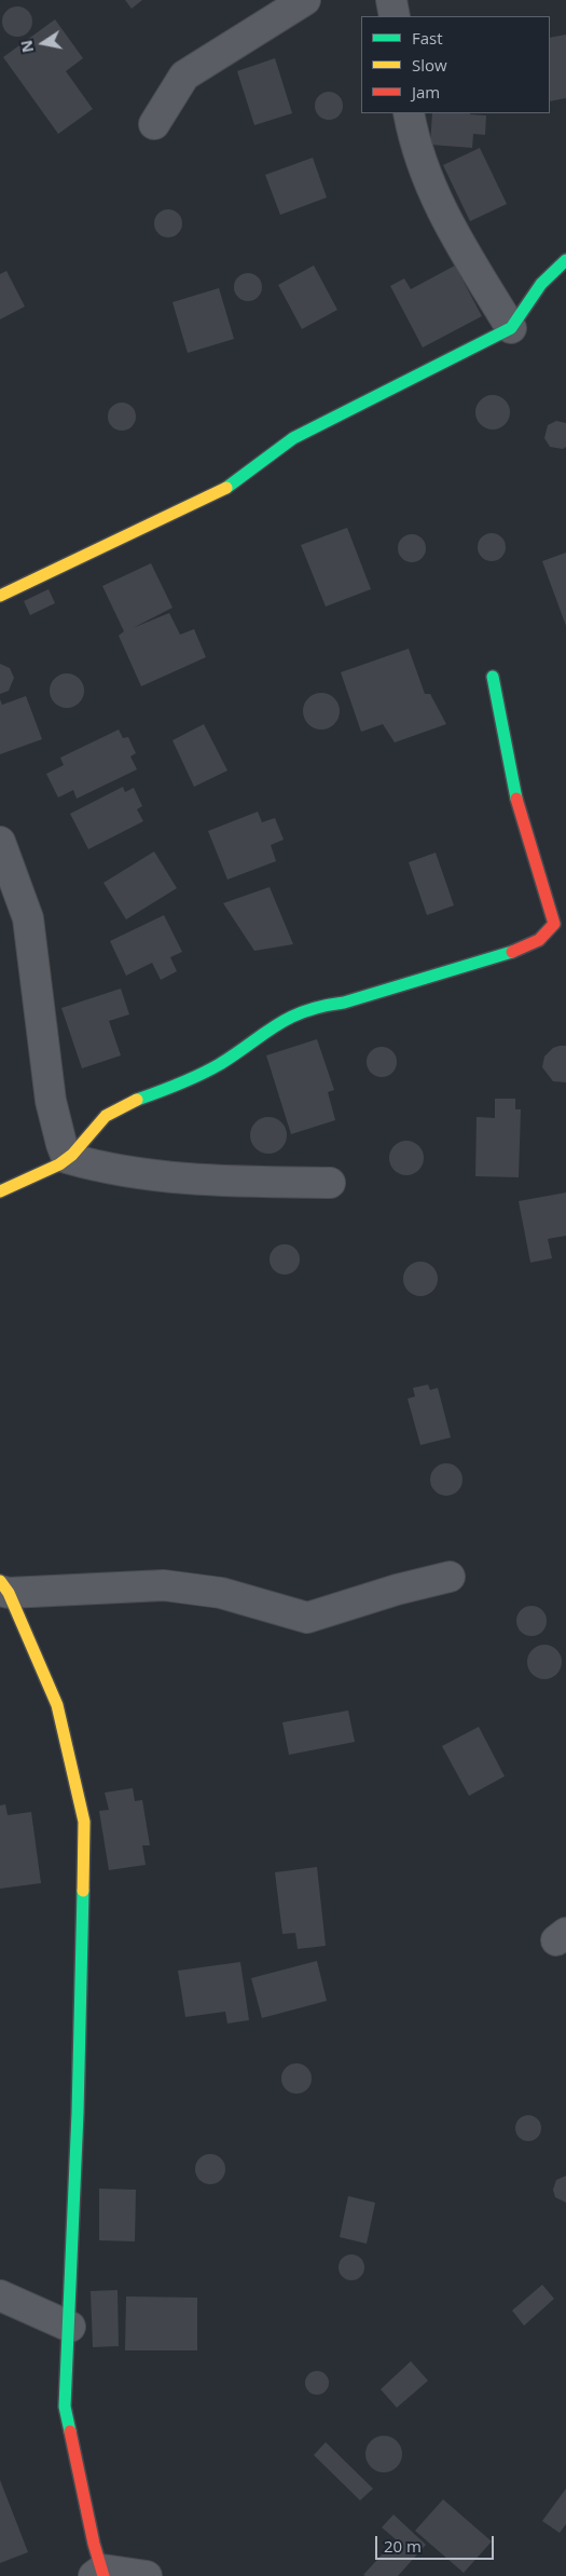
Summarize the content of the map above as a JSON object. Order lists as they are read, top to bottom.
{
  "legend": ["Fast", "Slow", "Jam"],
  "scale_bar": "20 m",
  "north": "left"
}
